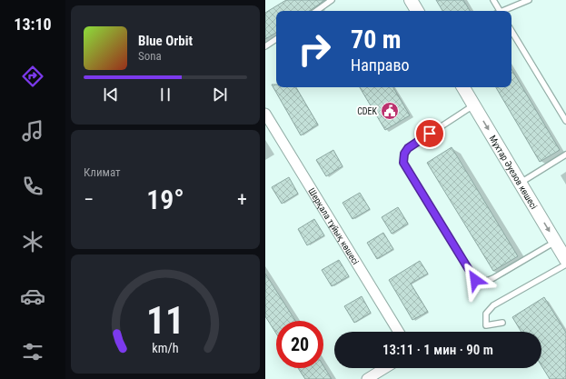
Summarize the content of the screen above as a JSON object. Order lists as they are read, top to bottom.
{
  "streets": {
    "street": ["Мұхтар Әуезов көшесі", "Шерқала тұйық көшесі"]
  },
  "one_way": ["Мұхтар Әуезов көшесі"],
  "places": {
    "public building": ["CDEK"]
  },
  "page": {
    "tabs": "13:10",
    "turn": ["70 m", "Направо"],
    "song": ["Blue Orbit", "Sona"],
    "tile": "Климат",
    "heat": ["−", "19°", "+"],
    "limit": "20",
    "trip": "13:11 · 1 мин · 90 m",
    "gauge": ["11", "km/h"]
  }
}
